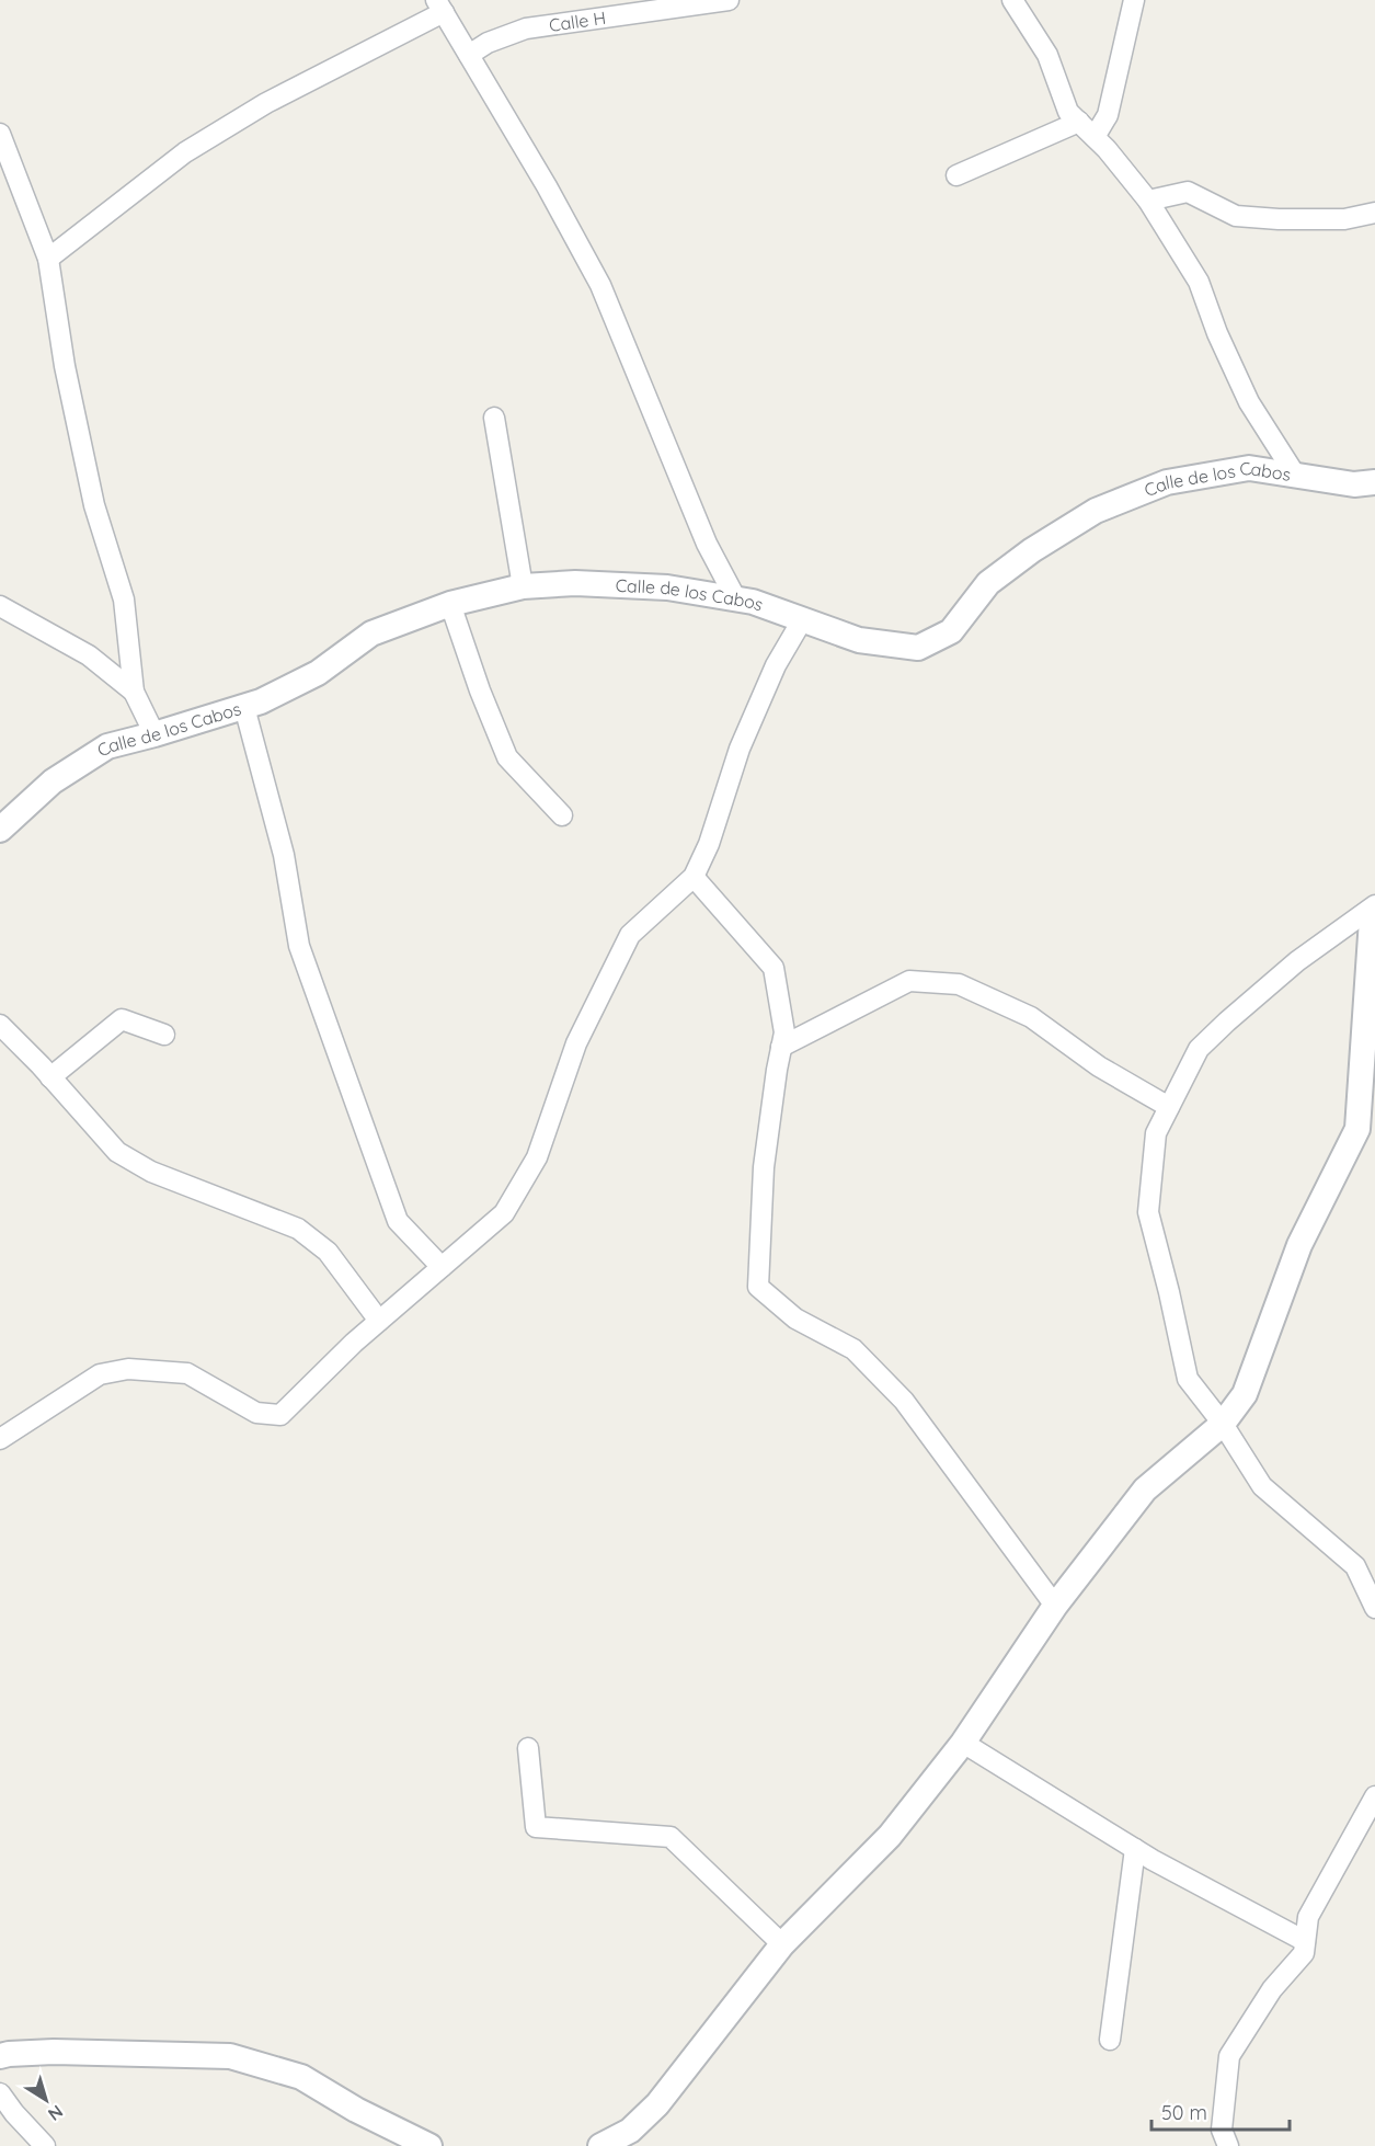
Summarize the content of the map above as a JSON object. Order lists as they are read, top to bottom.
{
  "streets": {
    "street": ["Calle H", "Calle de los Cabos"]
  },
  "scale_bar": "50 m",
  "north": "bottom right"
}
